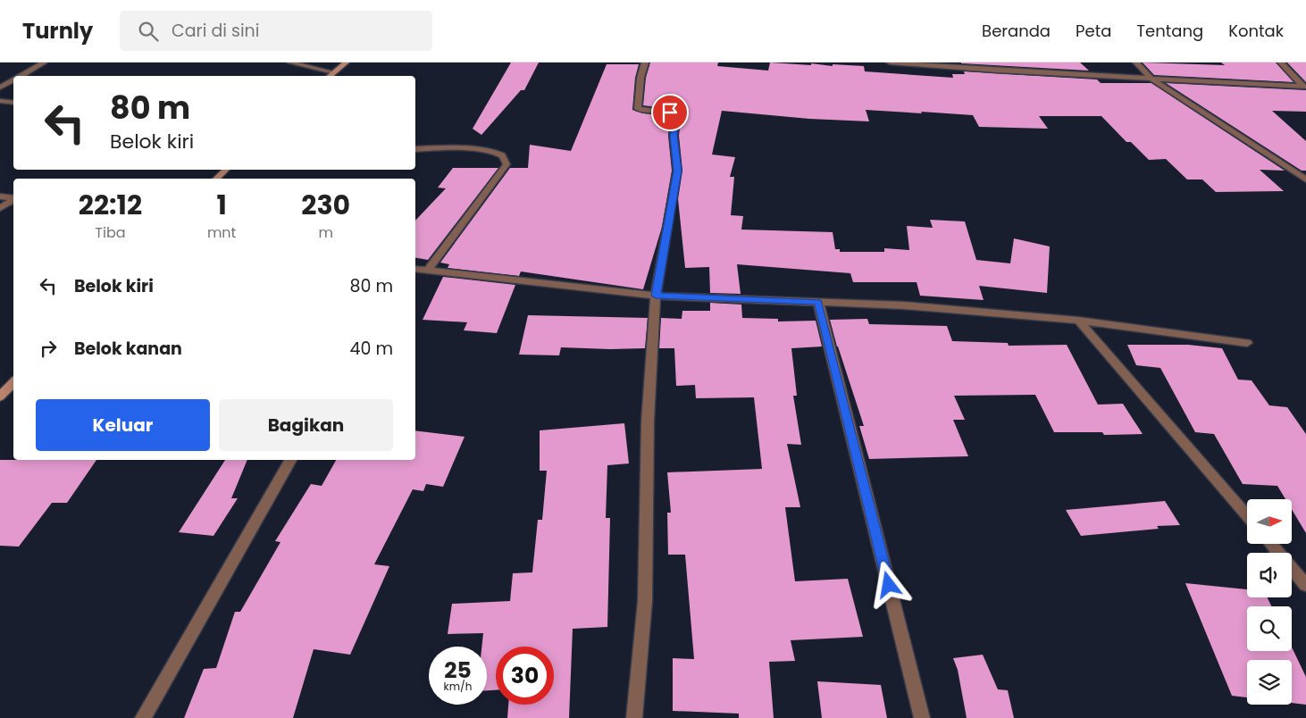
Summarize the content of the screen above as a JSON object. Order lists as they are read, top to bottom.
{
  "north": "right",
  "page": {
    "header": "Turnly",
    "search": "Cari di sini",
    "nav": [
      "Beranda",
      "Peta",
      "Tentang",
      "Kontak"
    ],
    "turn": ["80 m", "Belok kiri"],
    "eta": [
      "22:12",
      "Tiba",
      "1",
      "mnt",
      "230",
      "m"
    ],
    "list": [
      {
        "name": "Belok kiri",
        "value": "80 m"
      },
      {
        "name": "Belok kanan",
        "value": "40 m"
      }
    ],
    "buttons": ["Keluar", "Bagikan"],
    "speed": "25 km/h",
    "limit": "30"
  }
}
